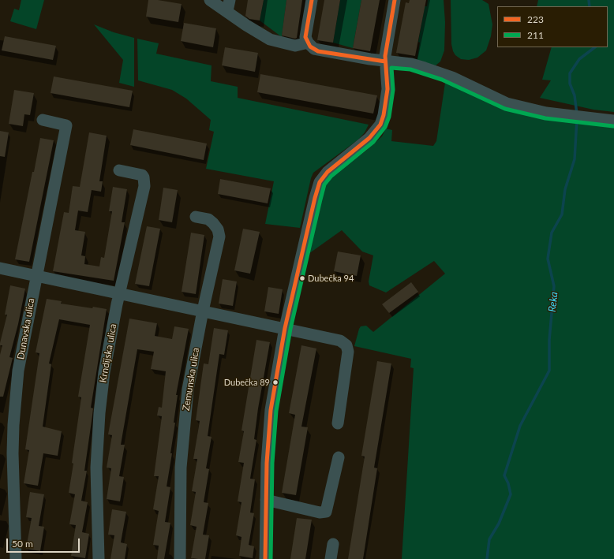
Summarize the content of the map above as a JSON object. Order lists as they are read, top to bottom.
{
  "streets": {
    "street": ["Dunavska ulica", "Krndijska ulica", "Zemunska ulica"]
  },
  "water": ["Reka"],
  "places": ["Dubečka 94", "Dubečka 89"],
  "lines": ["transit line 223", "transit line 211"],
  "legend": ["223", "211"],
  "scale_bar": "50 m"
}
